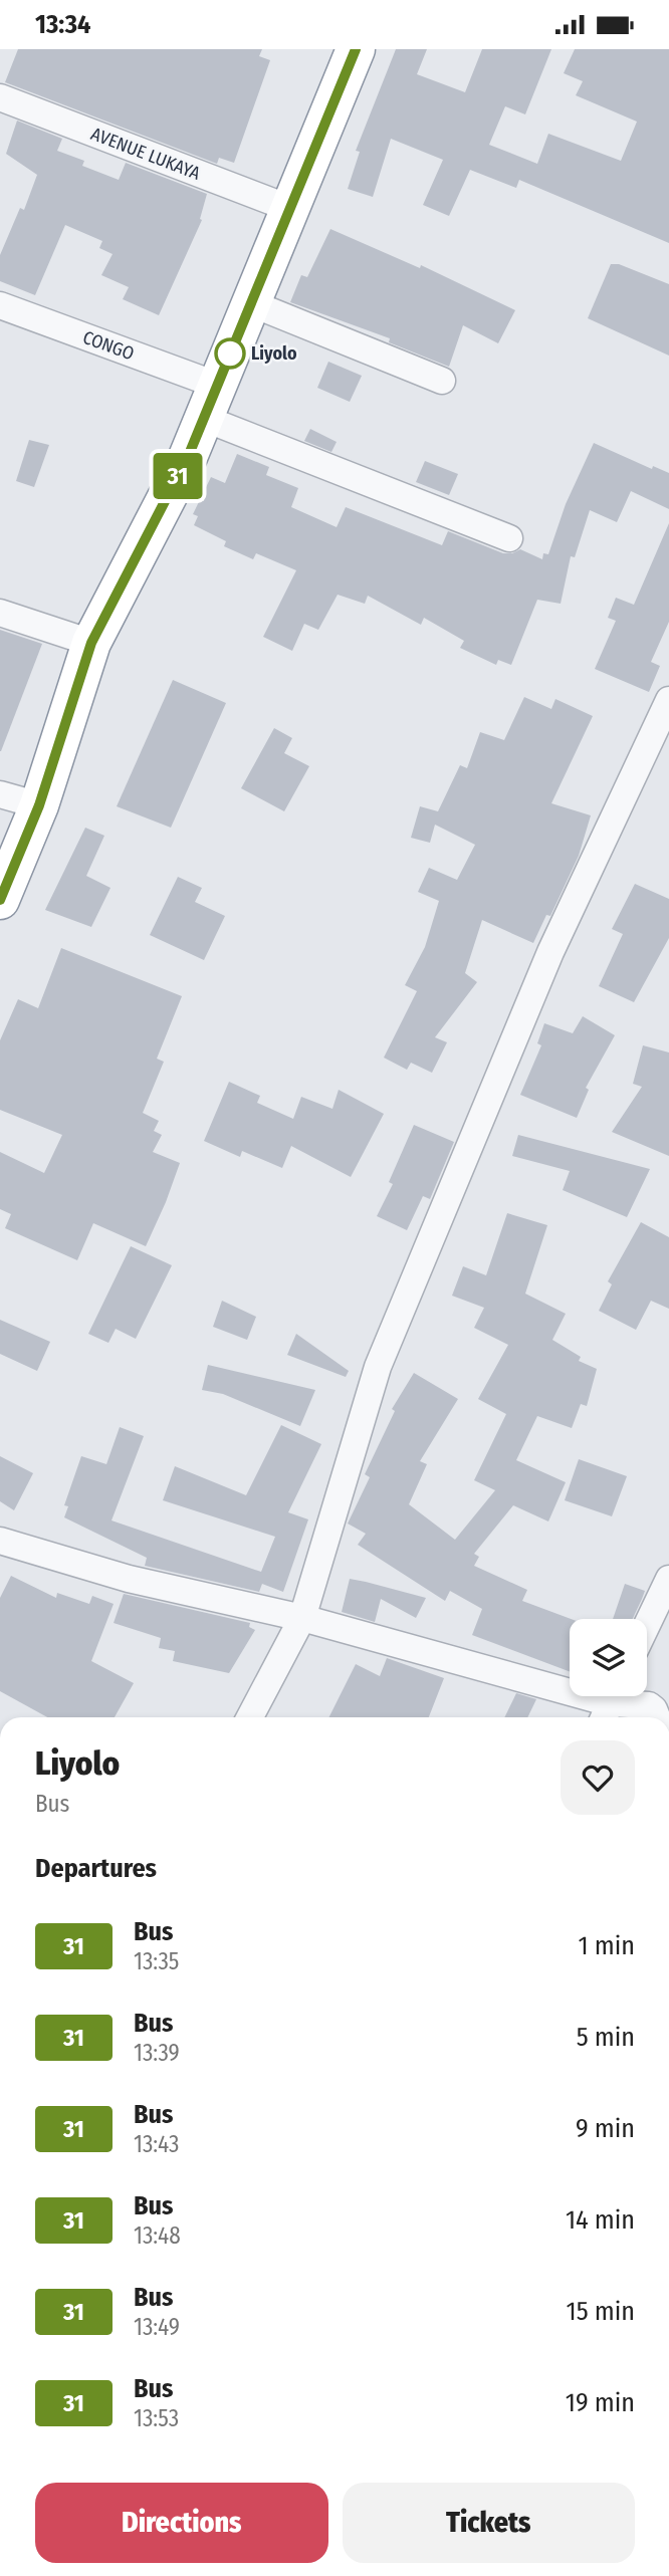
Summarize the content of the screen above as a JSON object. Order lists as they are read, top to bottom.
{
  "streets": {
    "street": ["AVENUE LUKAYA", "CONGO"]
  },
  "places": ["Liyolo"],
  "lines": ["bus line 31"],
  "page": {
    "status": "13:34",
    "on_map": "31",
    "heading": [
      ["Liyolo", "Bus"],
      "Departures"
    ],
    "list": [
      {
        "mark": "31",
        "name": "Bus",
        "note": "13:35",
        "value": "1 min"
      },
      {
        "mark": "31",
        "name": "Bus",
        "note": "13:39",
        "value": "5 min"
      },
      {
        "mark": "31",
        "name": "Bus",
        "note": "13:43",
        "value": "9 min"
      },
      {
        "mark": "31",
        "name": "Bus",
        "note": "13:48",
        "value": "14 min"
      },
      {
        "mark": "31",
        "name": "Bus",
        "note": "13:49",
        "value": "15 min"
      },
      {
        "mark": "31",
        "name": "Bus",
        "note": "13:53",
        "value": "19 min"
      }
    ],
    "buttons": ["Directions", "Tickets"]
  }
}
